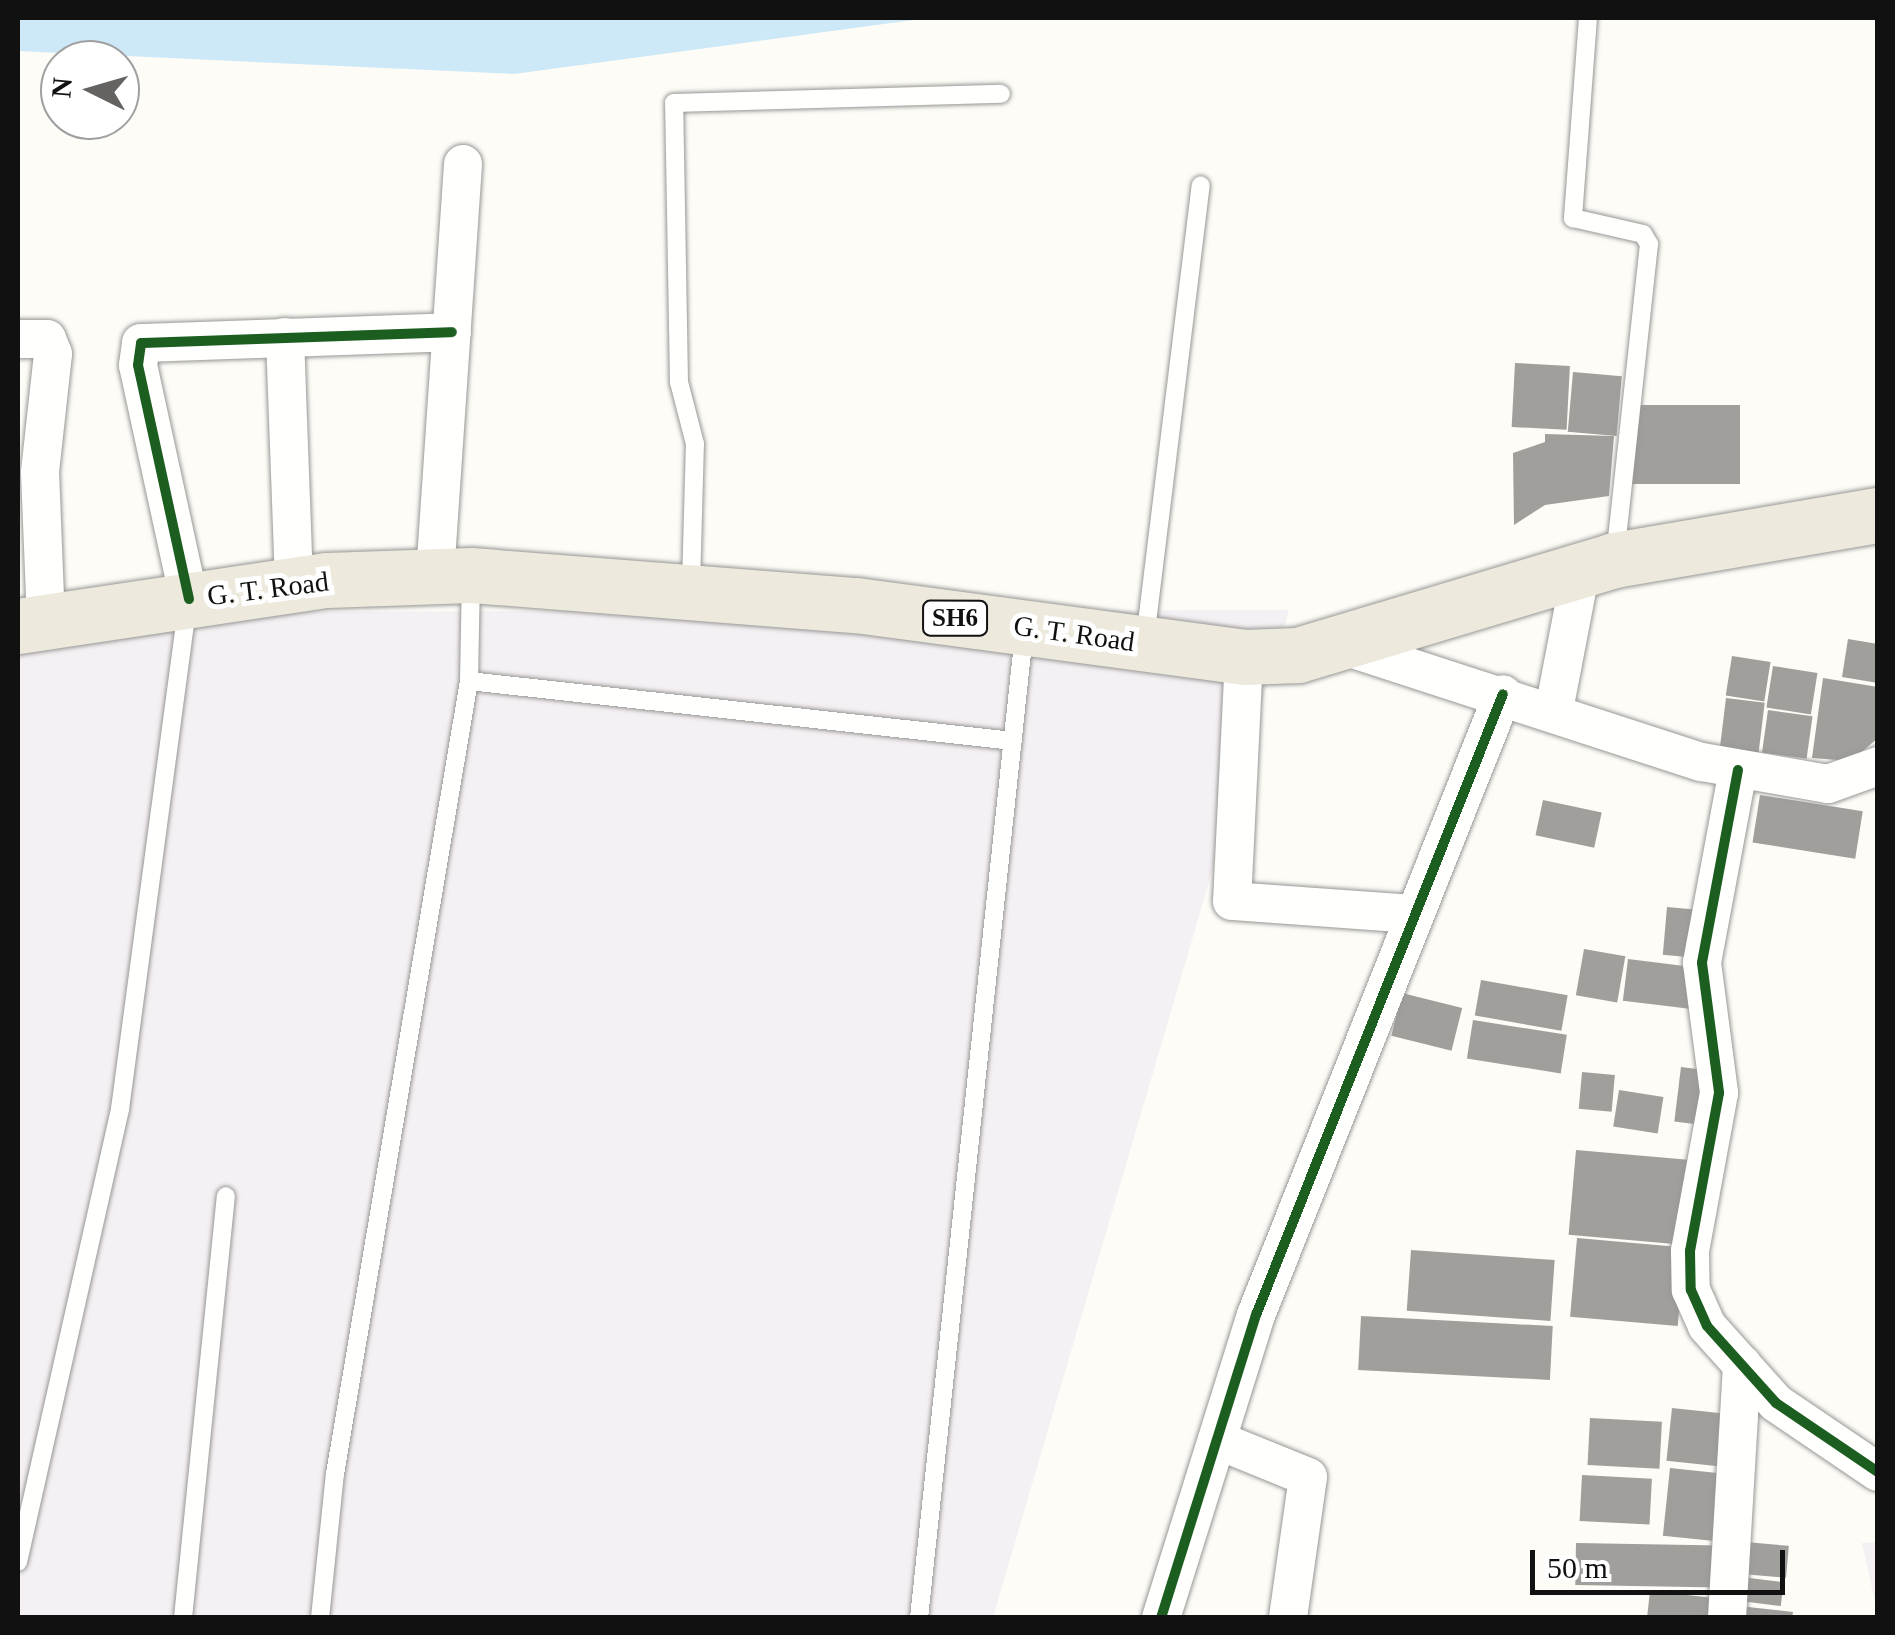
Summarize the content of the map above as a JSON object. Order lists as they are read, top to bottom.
{
  "streets": {
    "main road": ["G. T. Road", "SH6"]
  },
  "scale_bar": "50 m",
  "north": "left"
}
